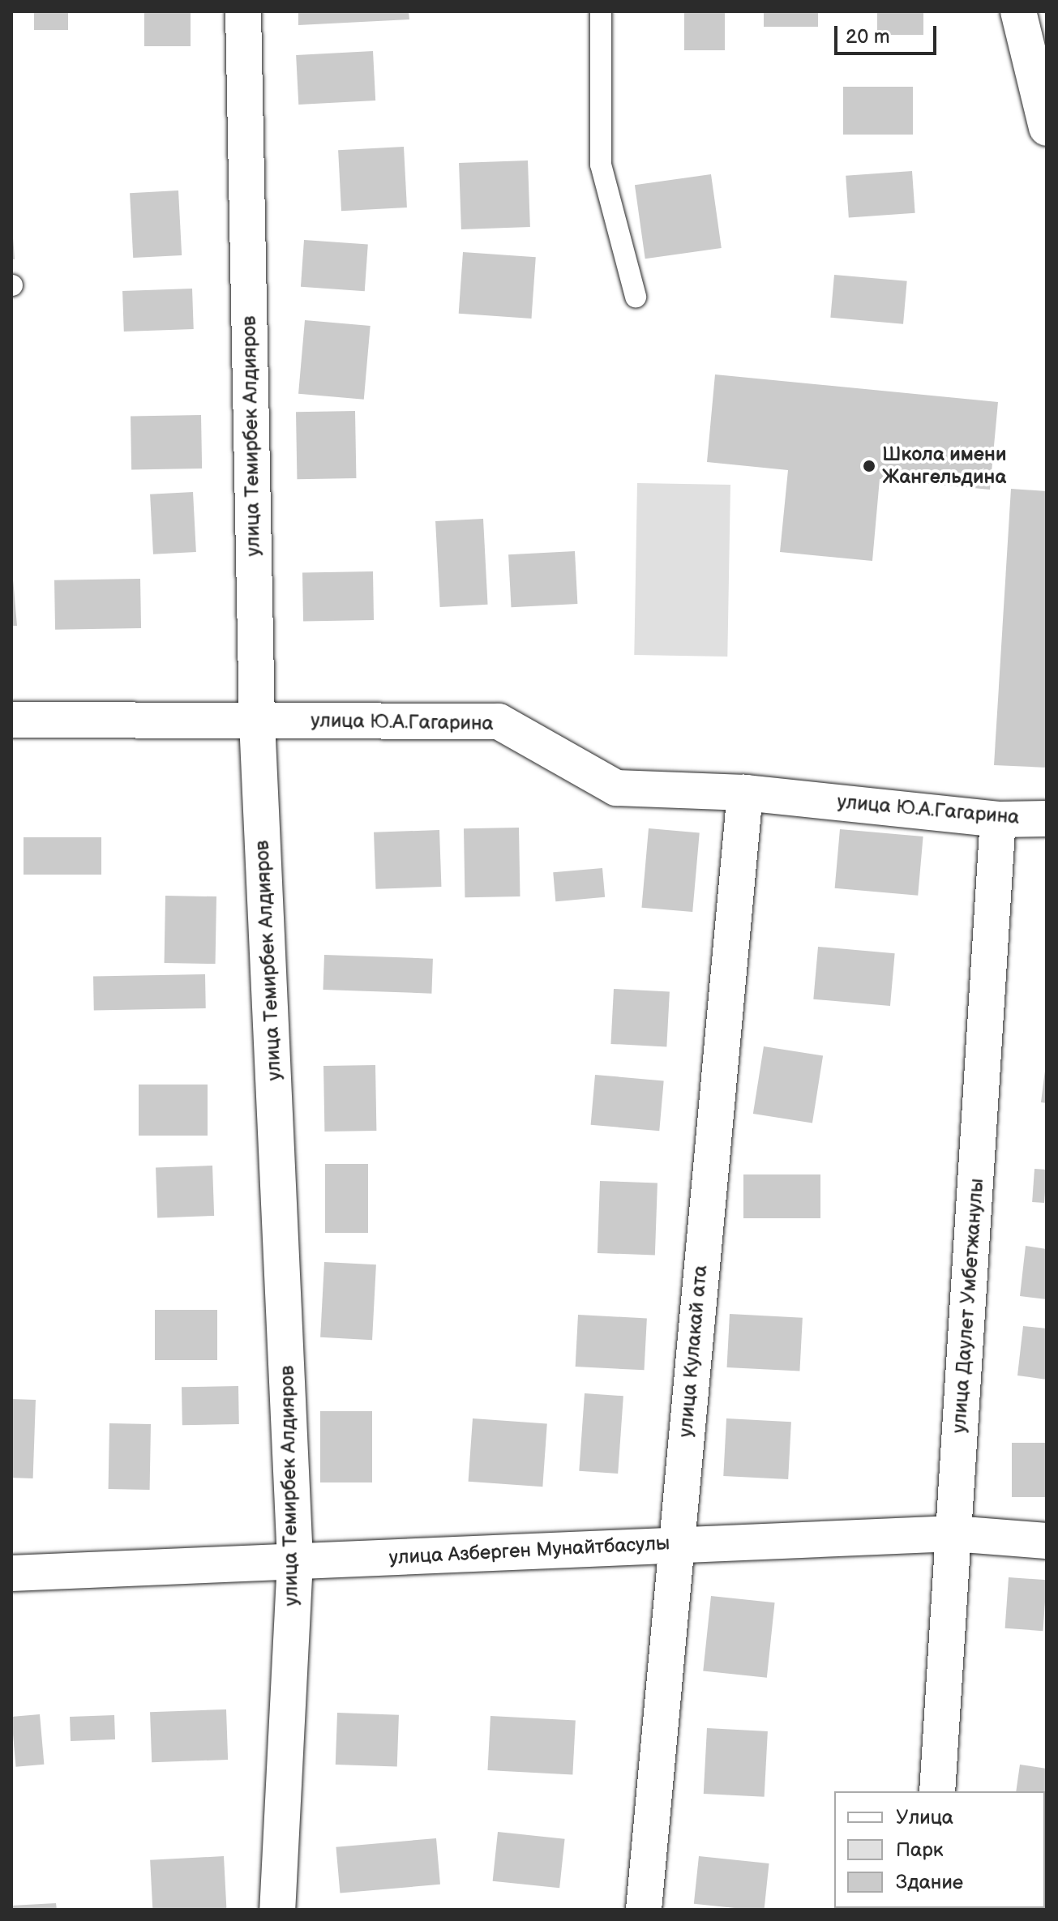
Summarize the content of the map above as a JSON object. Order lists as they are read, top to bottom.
{
  "streets": {
    "street": [
      "улица Темирбек Алдияров",
      "улица Ю.А.Гагарина",
      "улица Даулет Умбетжанулы",
      "улица Кулакай ата",
      "улица Азберген Мунайтбасулы"
    ]
  },
  "crossings": [
    ["улица Темирбек Алдияров", "улица Ю.А.Гагарина"],
    ["улица Темирбек Алдияров", "улица Азберген Мунайтбасулы"],
    ["улица Ю.А.Гагарина", "улица Даулет Умбетжанулы"],
    ["улица Ю.А.Гагарина", "улица Кулакай ата"],
    ["улица Даулет Умбетжанулы", "улица Азберген Мунайтбасулы"],
    ["улица Кулакай ата", "улица Азберген Мунайтбасулы"]
  ],
  "places": ["Школа имени Жангельдина"],
  "legend": ["Улица", "Парк", "Здание"],
  "scale_bar": "20 m"
}
